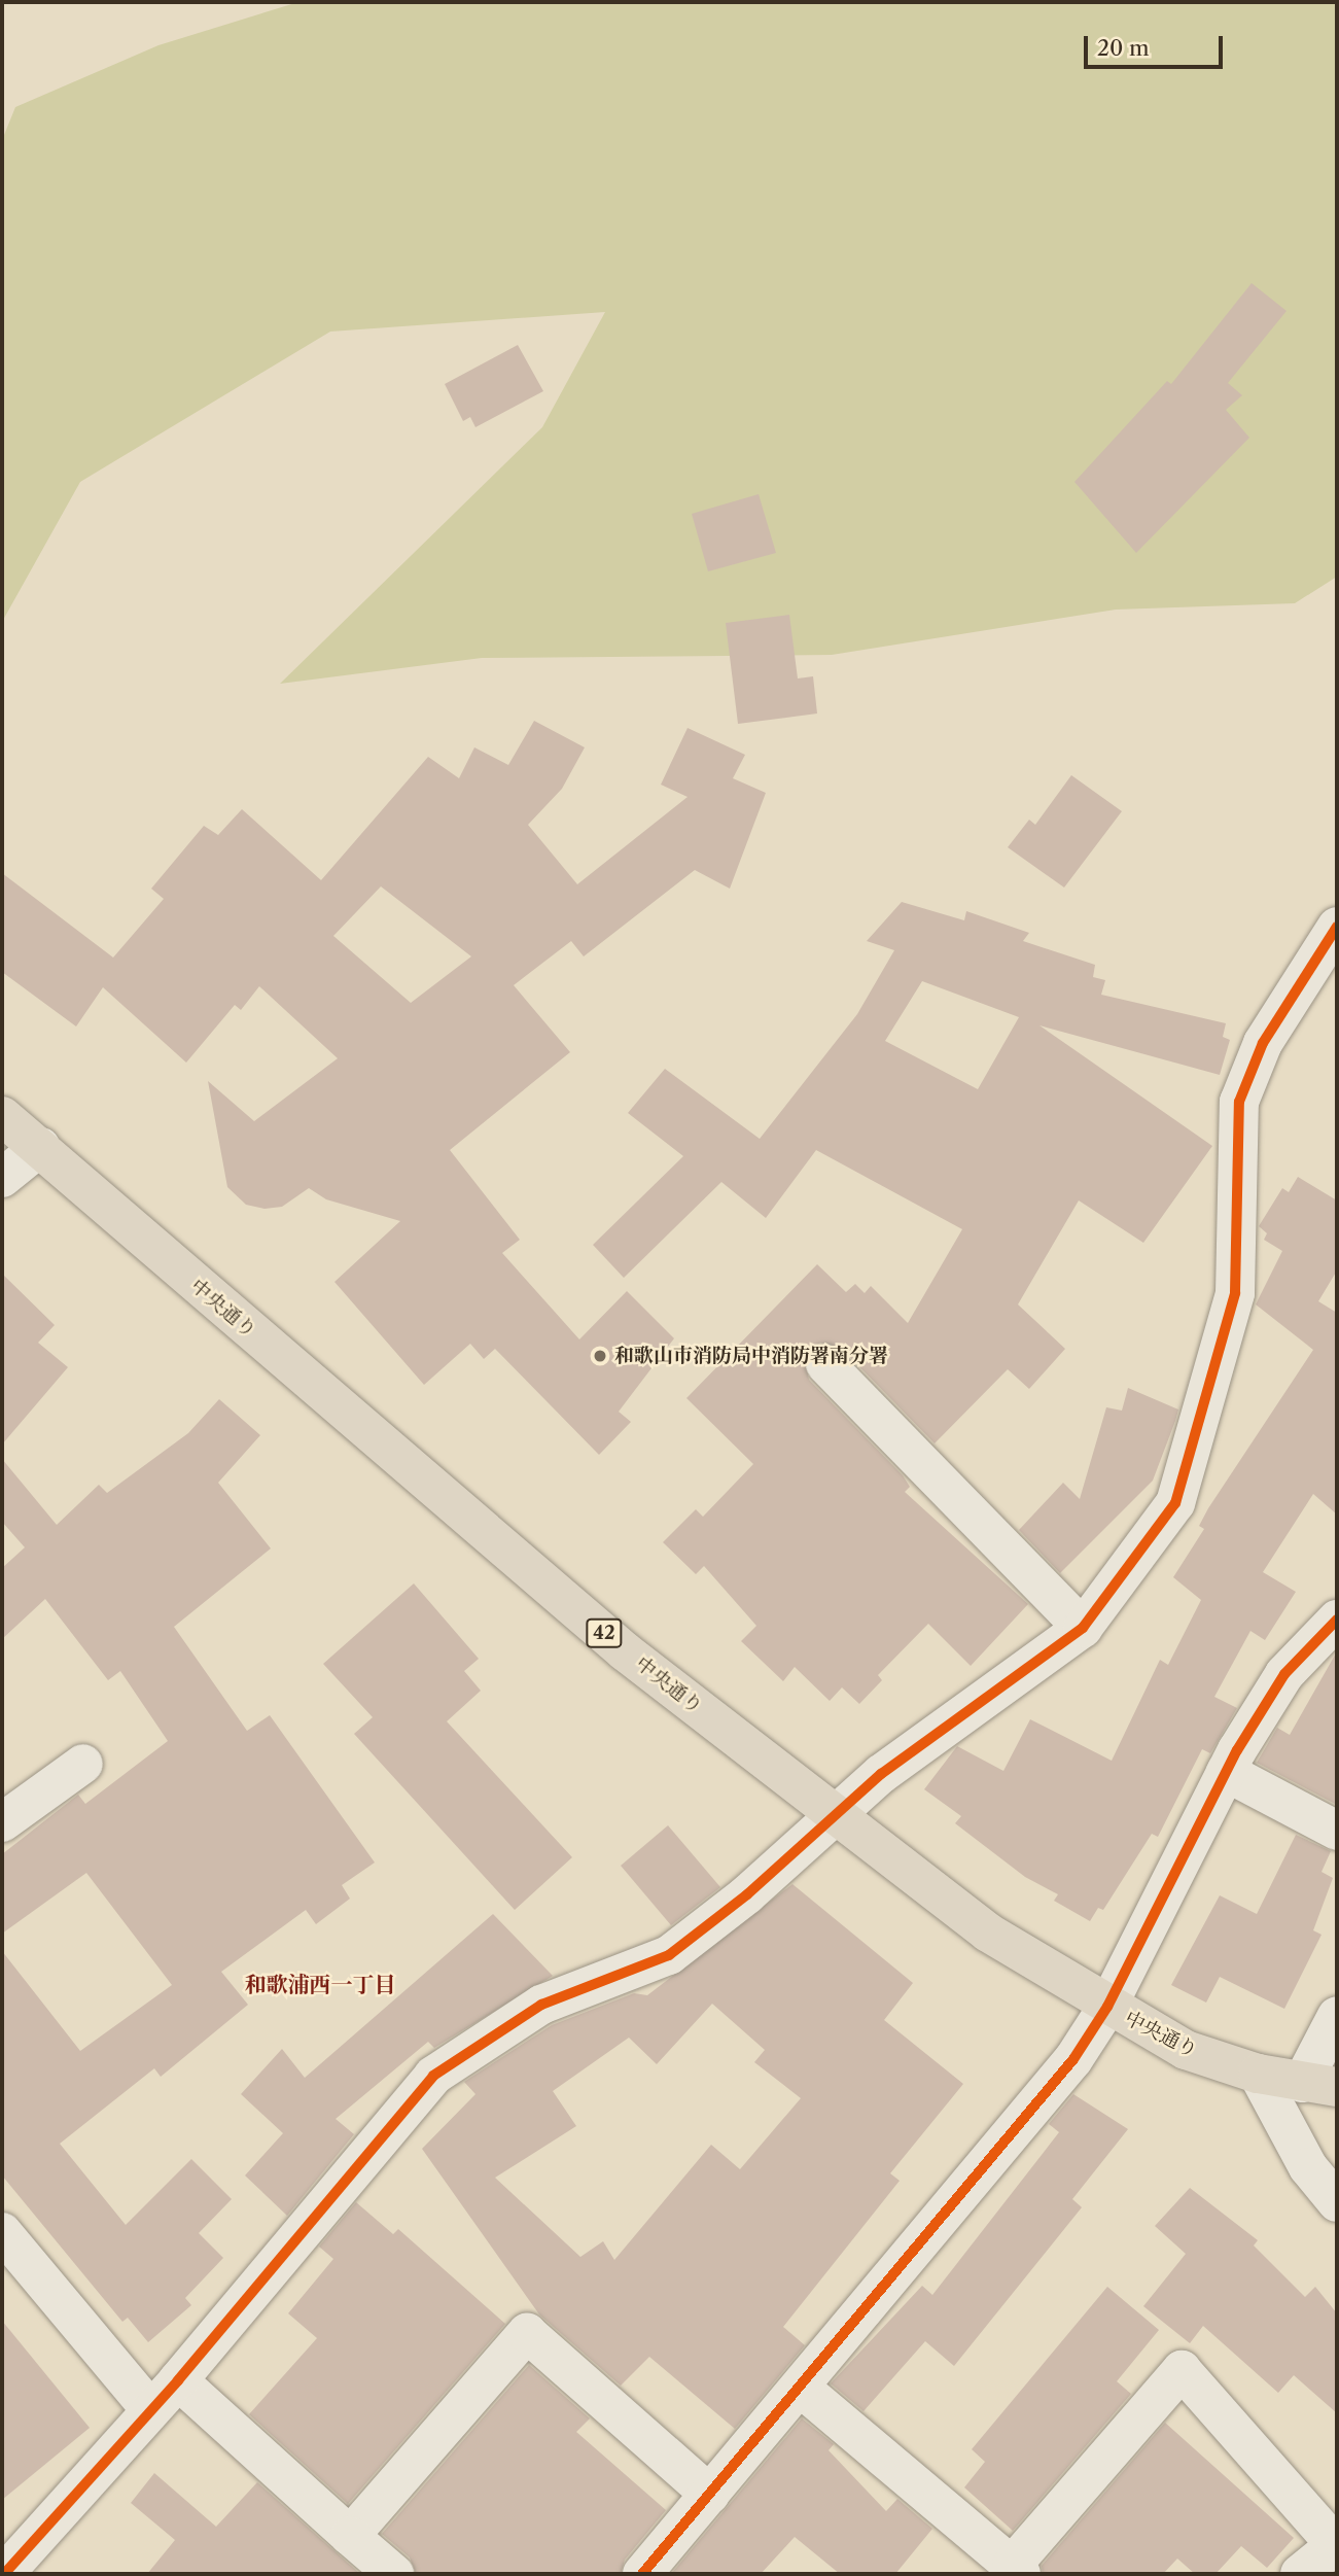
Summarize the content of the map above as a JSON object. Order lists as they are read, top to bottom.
{
  "streets": {
    "highway": ["中央通り", "42"]
  },
  "districts": ["和歌浦西一丁目"],
  "places": ["和歌山市消防局中消防署南分署"],
  "scale_bar": "20 m"
}
